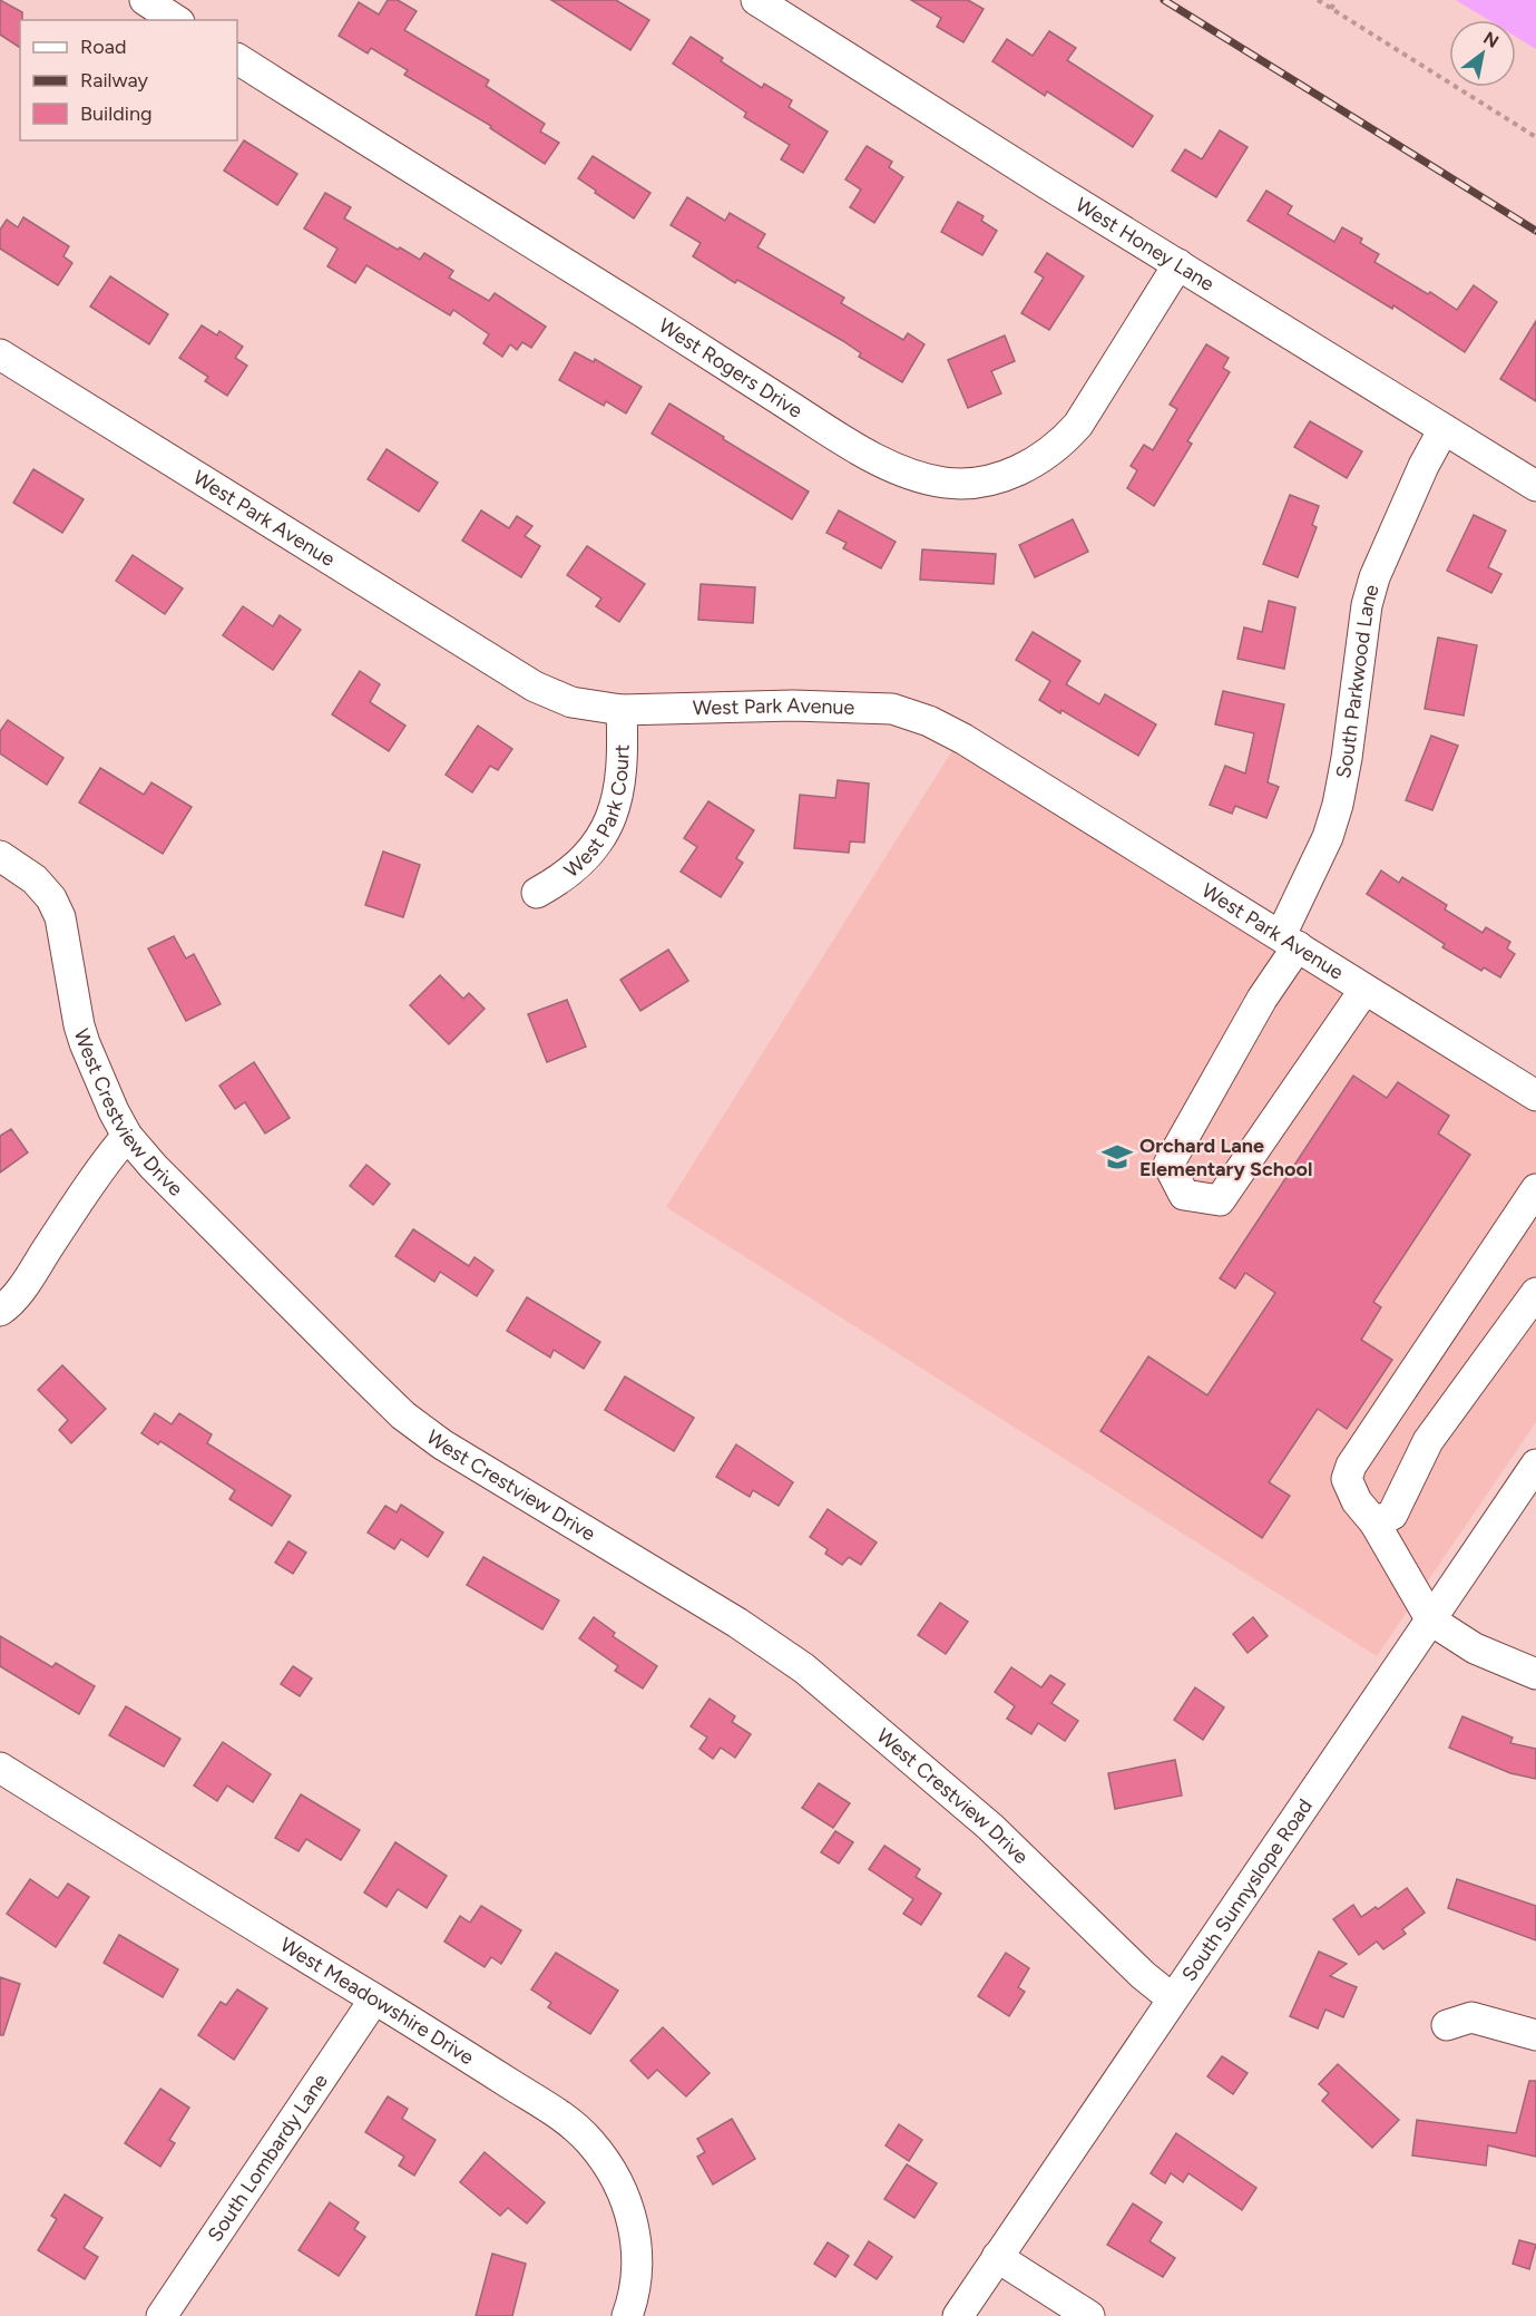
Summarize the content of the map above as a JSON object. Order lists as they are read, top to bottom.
{
  "streets": {
    "street": [
      "West Honey Lane",
      "West Rogers Drive",
      "West Park Avenue",
      "South Parkwood Lane",
      "West Park Court",
      "West Crestview Drive",
      "South Sunnyslope Road",
      "West Meadowshire Drive",
      "South Lombardy Lane"
    ]
  },
  "crossings": [
    ["West Honey Lane", "West Rogers Drive"],
    ["West Honey Lane", "South Parkwood Lane"],
    ["West Park Avenue", "South Parkwood Lane"],
    ["West Park Avenue", "West Park Court"],
    ["West Crestview Drive", "South Sunnyslope Road"],
    ["West Meadowshire Drive", "South Lombardy Lane"]
  ],
  "places": {
    "school or university": ["Orchard Lane Elementary School"]
  },
  "legend": ["Road", "Railway", "Building"],
  "north": "top right"
}
